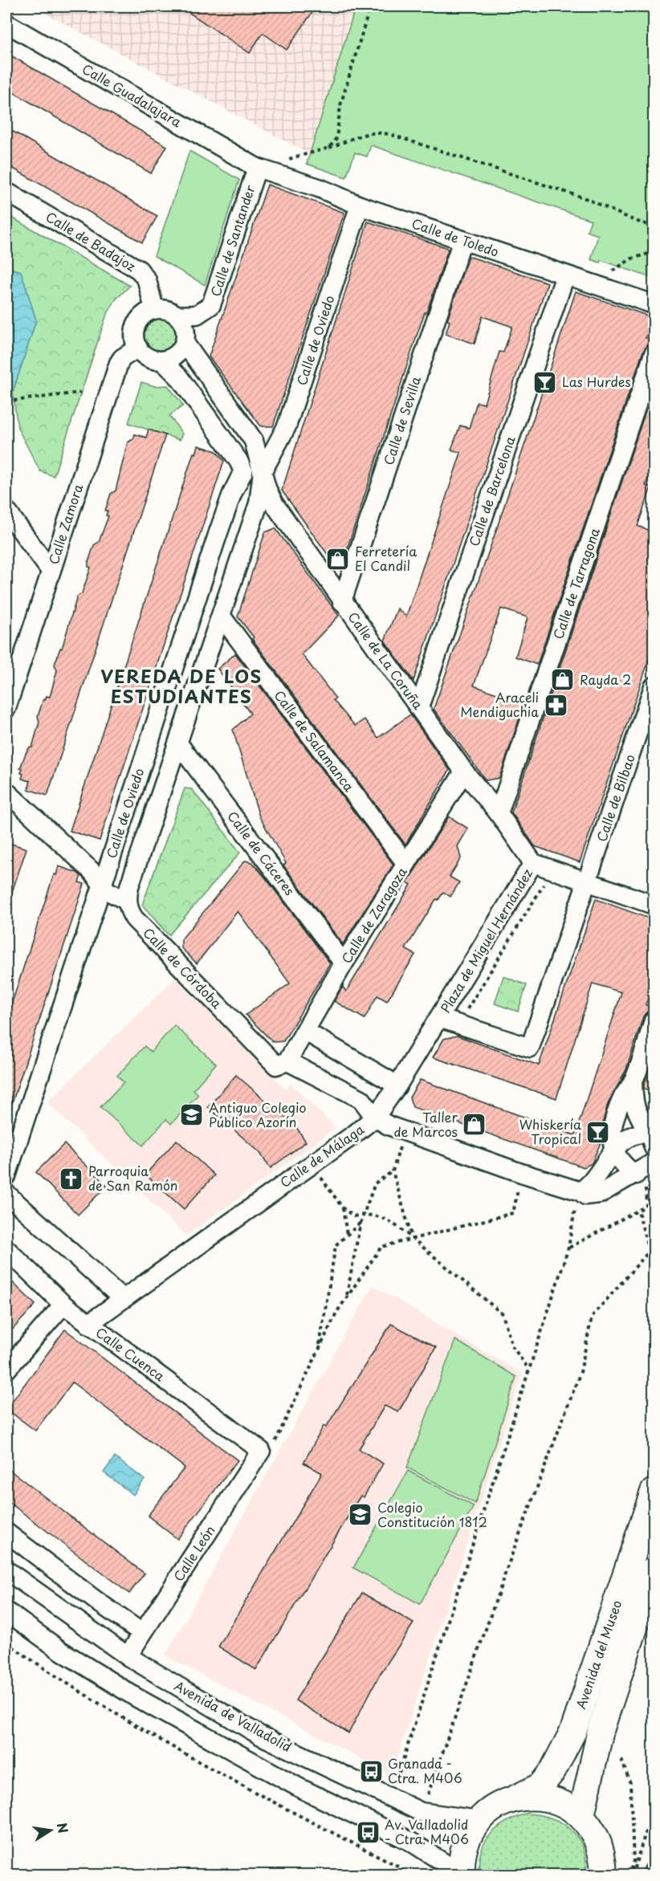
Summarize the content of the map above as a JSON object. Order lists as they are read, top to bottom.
{
  "streets": {
    "highway": ["Avenida del Museo"],
    "street": [
      "Calle Guadalajara",
      "Calle de Toledo",
      "Calle de Santander",
      "Calle de Badajoz",
      "Calle de Oviedo",
      "Calle de Sevilla",
      "Calle de Barcelona",
      "Calle Zamora",
      "Calle de Tarragona",
      "Calle de La Coruña",
      "Calle de Salamanca",
      "Calle de Bilbao",
      "Calle de Cáceres",
      "Calle de Zaragoza",
      "Plaza de Miguel Hernández",
      "Calle de Córdoba",
      "Calle de Málaga",
      "Calle Cuenca",
      "Calle León",
      "Avenida de Valladolid"
    ]
  },
  "crossings": [
    ["Calle Guadalajara", "Calle de Toledo"],
    ["Calle Guadalajara", "Calle de Santander"],
    ["Calle de Toledo", "Calle de Santander"],
    ["Calle de Toledo", "Calle de Oviedo"],
    ["Calle de Toledo", "Calle de Sevilla"],
    ["Calle de Toledo", "Calle de Barcelona"],
    ["Calle de Santander", "Calle de Badajoz"],
    ["Calle de Santander", "Calle Zamora"],
    ["Calle de Santander", "Calle de La Coruña"],
    ["Calle de Badajoz", "Calle Zamora"],
    ["Calle de Badajoz", "Calle de La Coruña"],
    ["Calle de Oviedo", "Calle de La Coruña"],
    ["Calle de Oviedo", "Calle de Salamanca"],
    ["Calle de Oviedo", "Calle de Cáceres"],
    ["Calle de Oviedo", "Calle de Córdoba"],
    ["Calle de Sevilla", "Calle de La Coruña"],
    ["Calle de Barcelona", "Calle de La Coruña"],
    ["Calle Zamora", "Calle de La Coruña"],
    ["Calle de Tarragona", "Calle de La Coruña"],
    ["Calle de La Coruña", "Calle de Zaragoza"],
    ["Calle de La Coruña", "Plaza de Miguel Hernández"],
    ["Calle de Salamanca", "Calle de Zaragoza"],
    ["Calle de Bilbao", "Plaza de Miguel Hernández"],
    ["Calle de Cáceres", "Calle de Zaragoza"],
    ["Calle de Zaragoza", "Calle de Córdoba"],
    ["Plaza de Miguel Hernández", "Calle de Córdoba"],
    ["Plaza de Miguel Hernández", "Calle de Málaga"],
    ["Calle de Córdoba", "Calle de Málaga"],
    ["Calle de Málaga", "Calle Cuenca"],
    ["Calle Cuenca", "Calle León"],
    ["Calle León", "Avenida de Valladolid"],
    ["Avenida del Museo", "Avenida de Valladolid"]
  ],
  "districts": ["VEREDA DE LOS ESTUDIANTES"],
  "places": {
    "bar": ["Las Hurdes", "Whiskería Tropical"],
    "shop": ["Ferretería El Candil", "Rayda 2", "Taller de Marcos"],
    "pharmacy": ["Araceli Mendiguchia"],
    "school or university": ["Antiguo Colegio Público Azorín", "Colegio Constitución 1812"],
    "church": ["Parroquia de San Ramón"],
    "bus stop": ["Granada - Ctra. M406", "Av. Valladolid - Ctra. M406"]
  },
  "north": "right"
}
